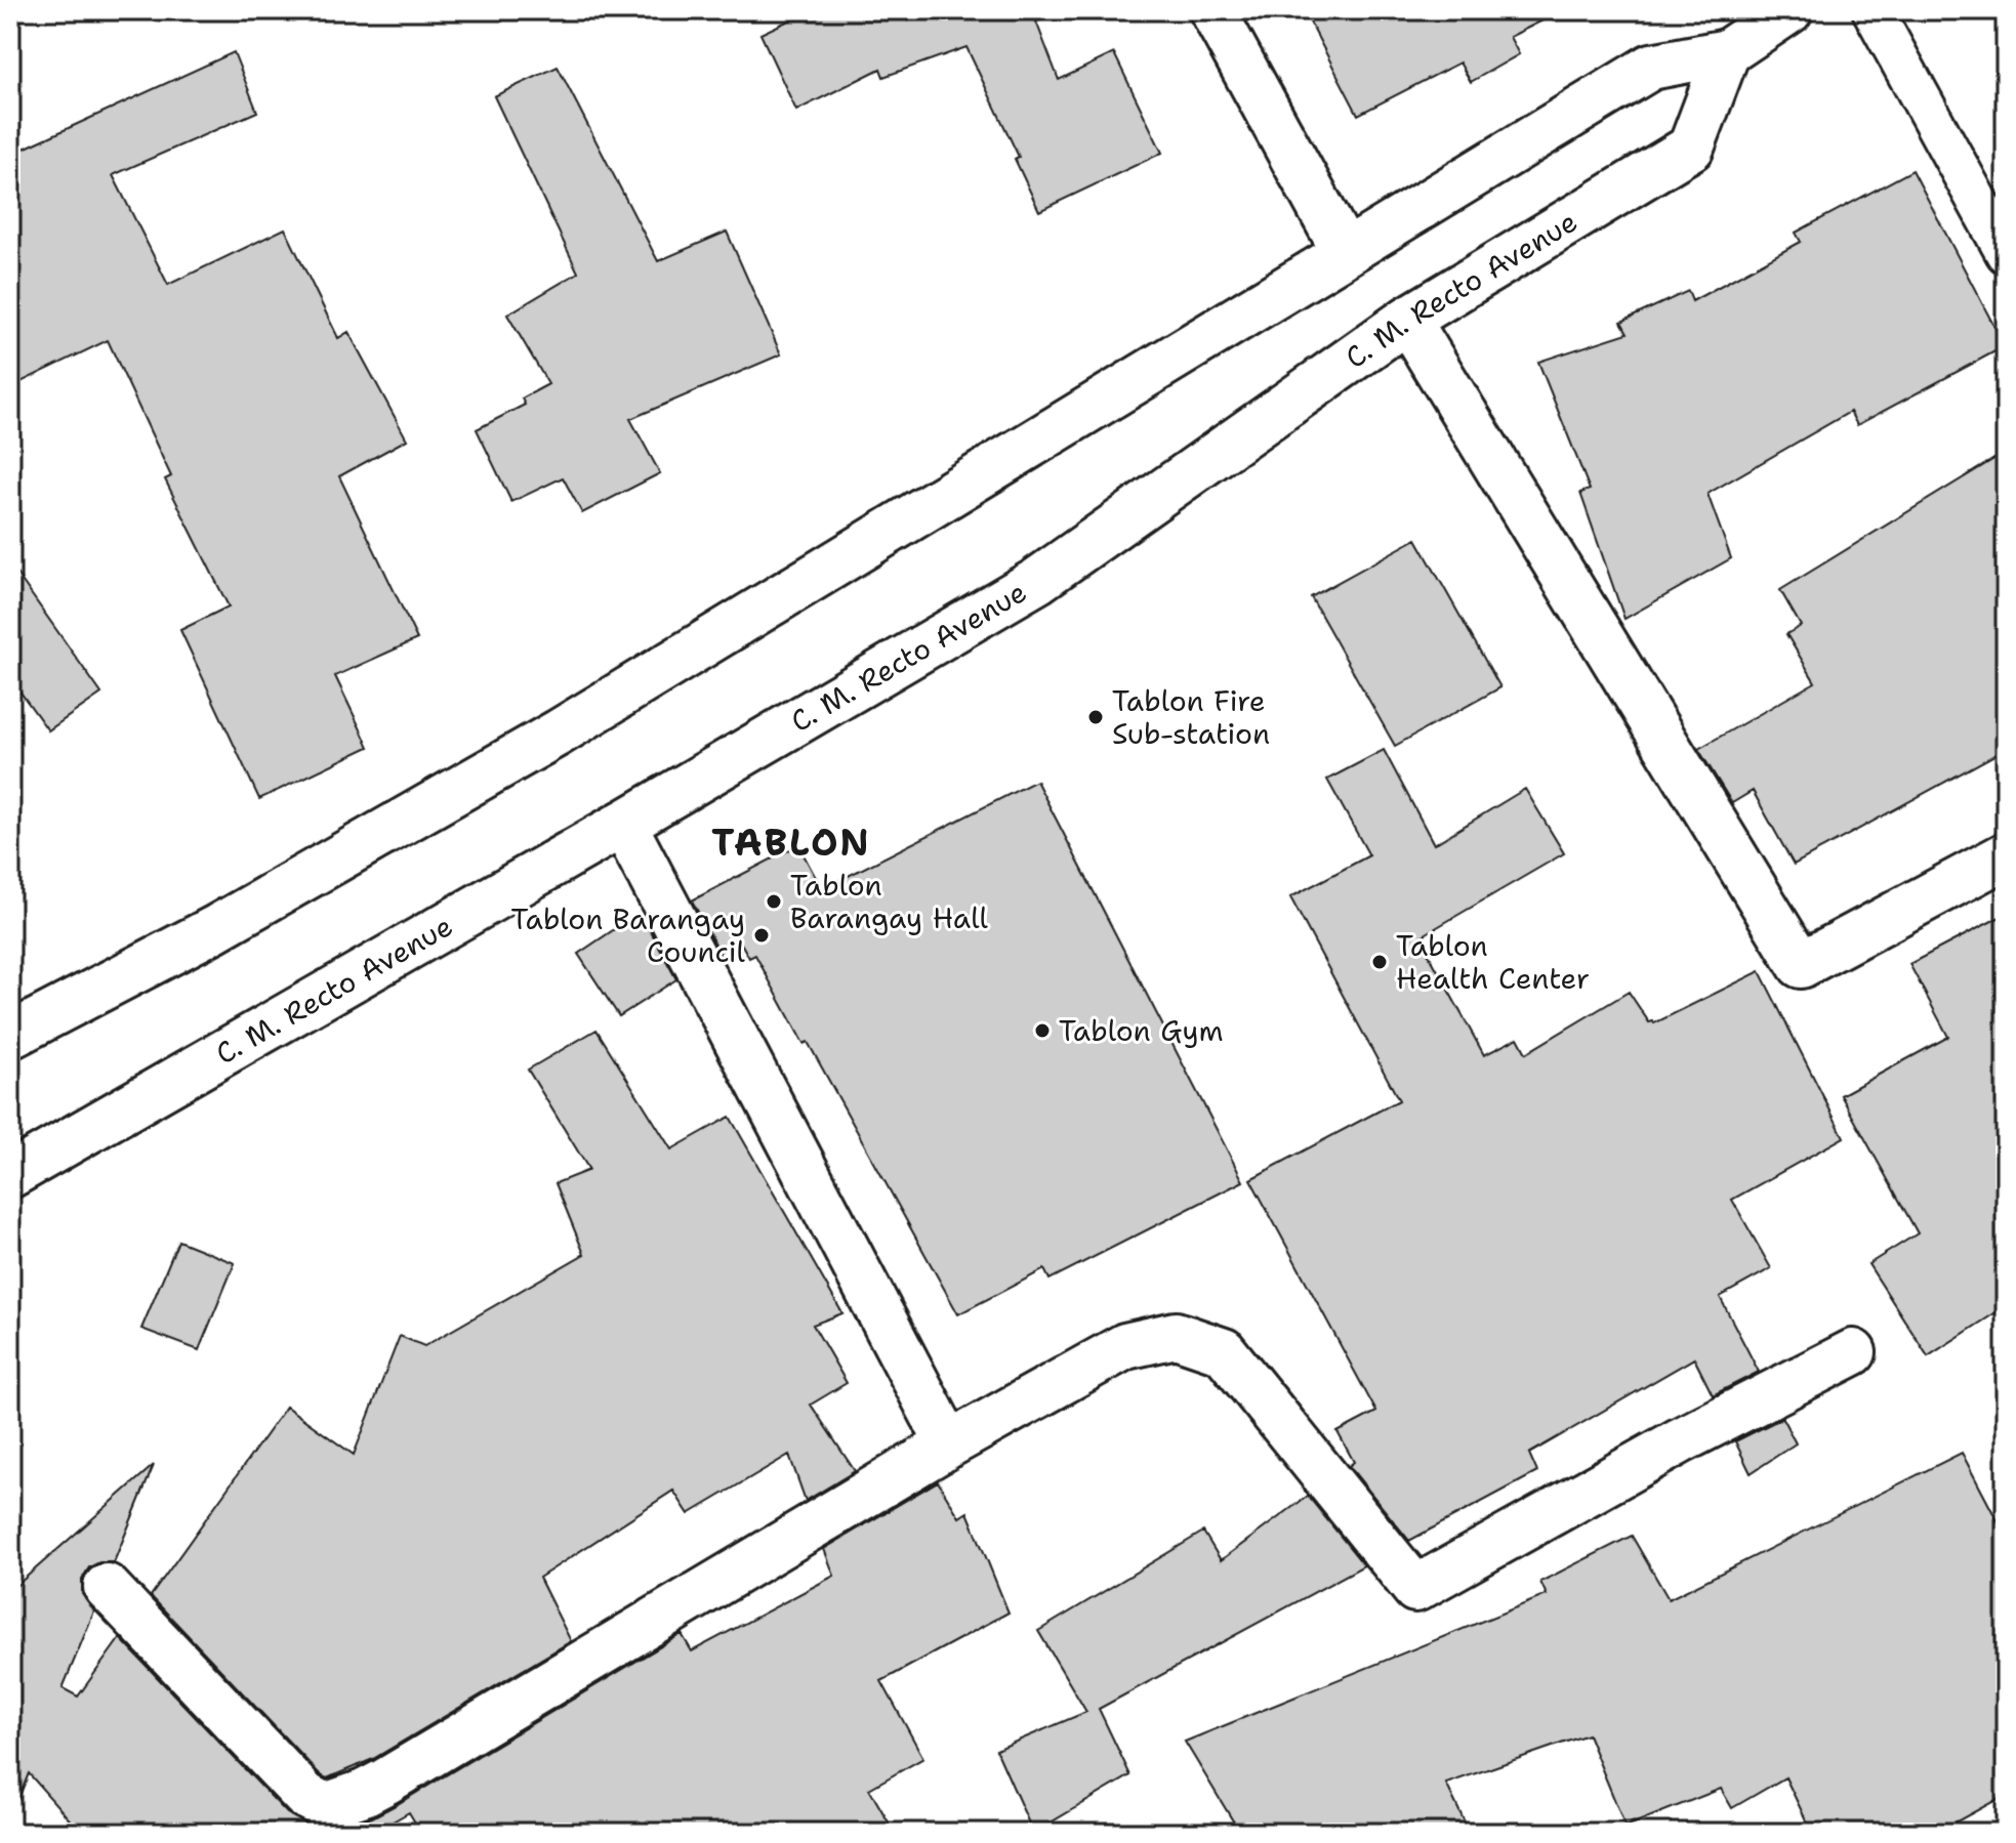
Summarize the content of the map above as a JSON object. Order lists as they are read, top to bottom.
{
  "streets": {
    "main road": ["C. M. Recto Avenue"]
  },
  "districts": ["TABLON"],
  "places": [
    "Tablon Fire Sub-station",
    "Tablon Barangay Hall",
    "Tablon Barangay Council",
    "Tablon Health Center",
    "Tablon Gym"
  ]
}
